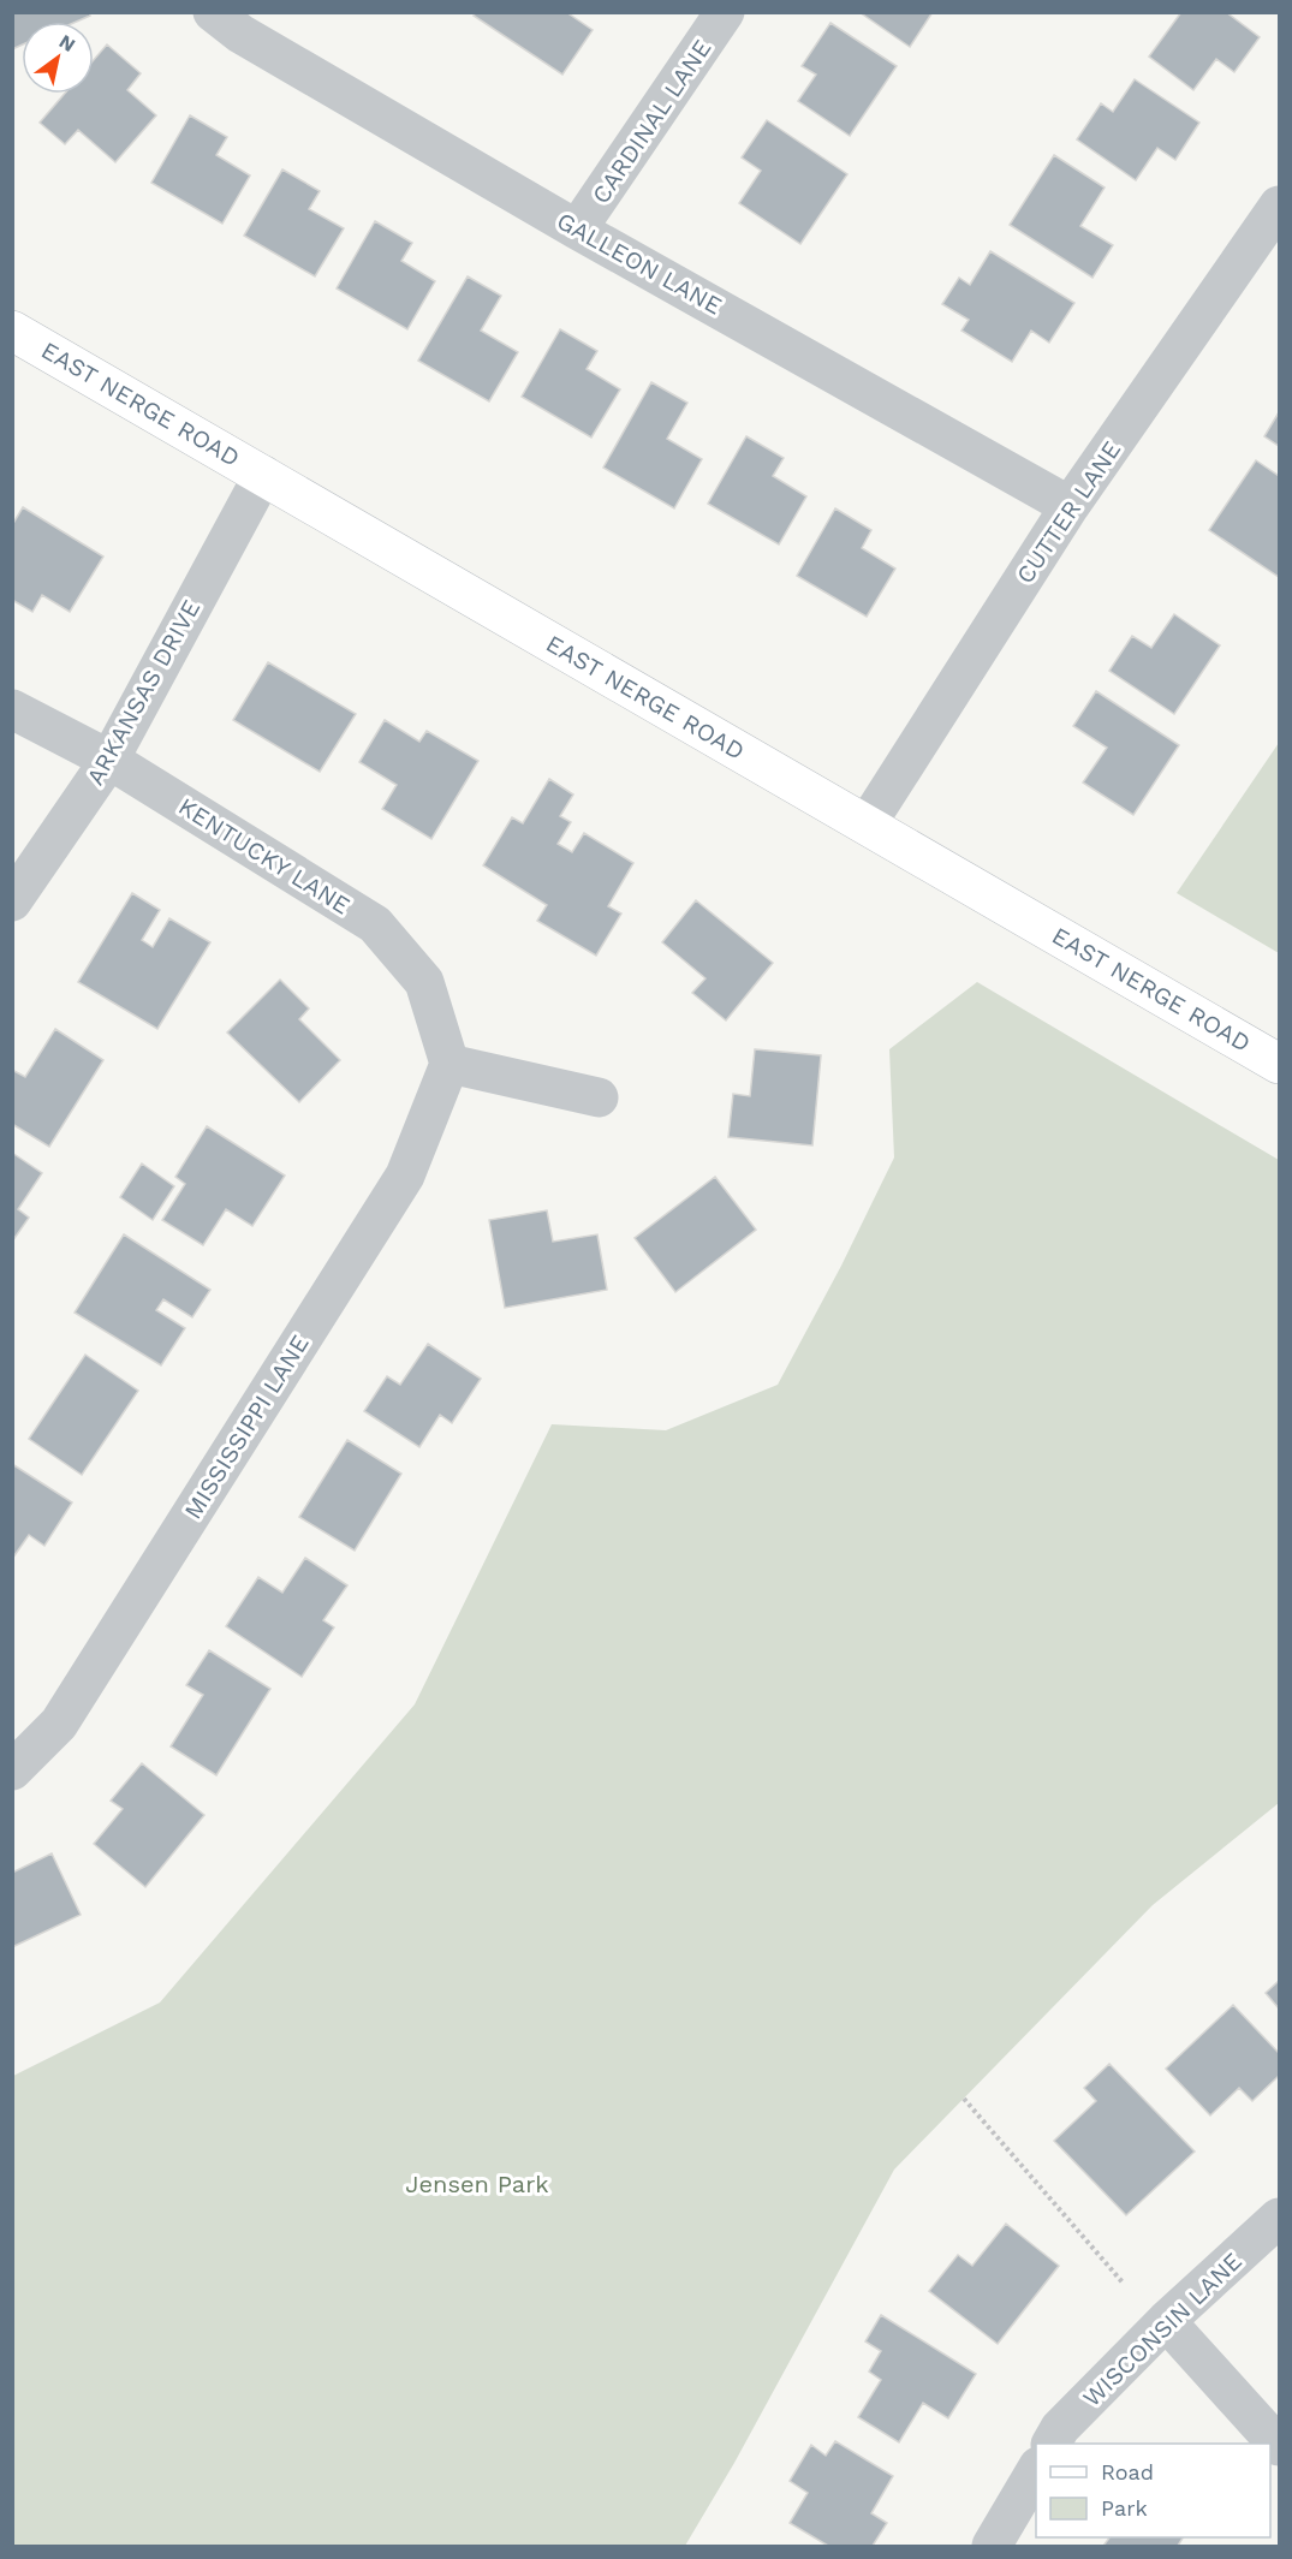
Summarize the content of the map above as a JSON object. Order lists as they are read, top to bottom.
{
  "streets": {
    "main road": ["EAST NERGE ROAD"],
    "street": [
      "CARDINAL LANE",
      "GALLEON LANE",
      "CUTTER LANE",
      "ARKANSAS DRIVE",
      "KENTUCKY LANE",
      "MISSISSIPPI LANE",
      "WISCONSIN LANE"
    ]
  },
  "crossings": [
    ["CARDINAL LANE", "GALLEON LANE"],
    ["GALLEON LANE", "CUTTER LANE"],
    ["EAST NERGE ROAD", "CUTTER LANE"],
    ["EAST NERGE ROAD", "ARKANSAS DRIVE"],
    ["ARKANSAS DRIVE", "KENTUCKY LANE"],
    ["KENTUCKY LANE", "MISSISSIPPI LANE"]
  ],
  "parks": ["Jensen Park"],
  "legend": ["Road", "Park"],
  "north": "top right"
}
